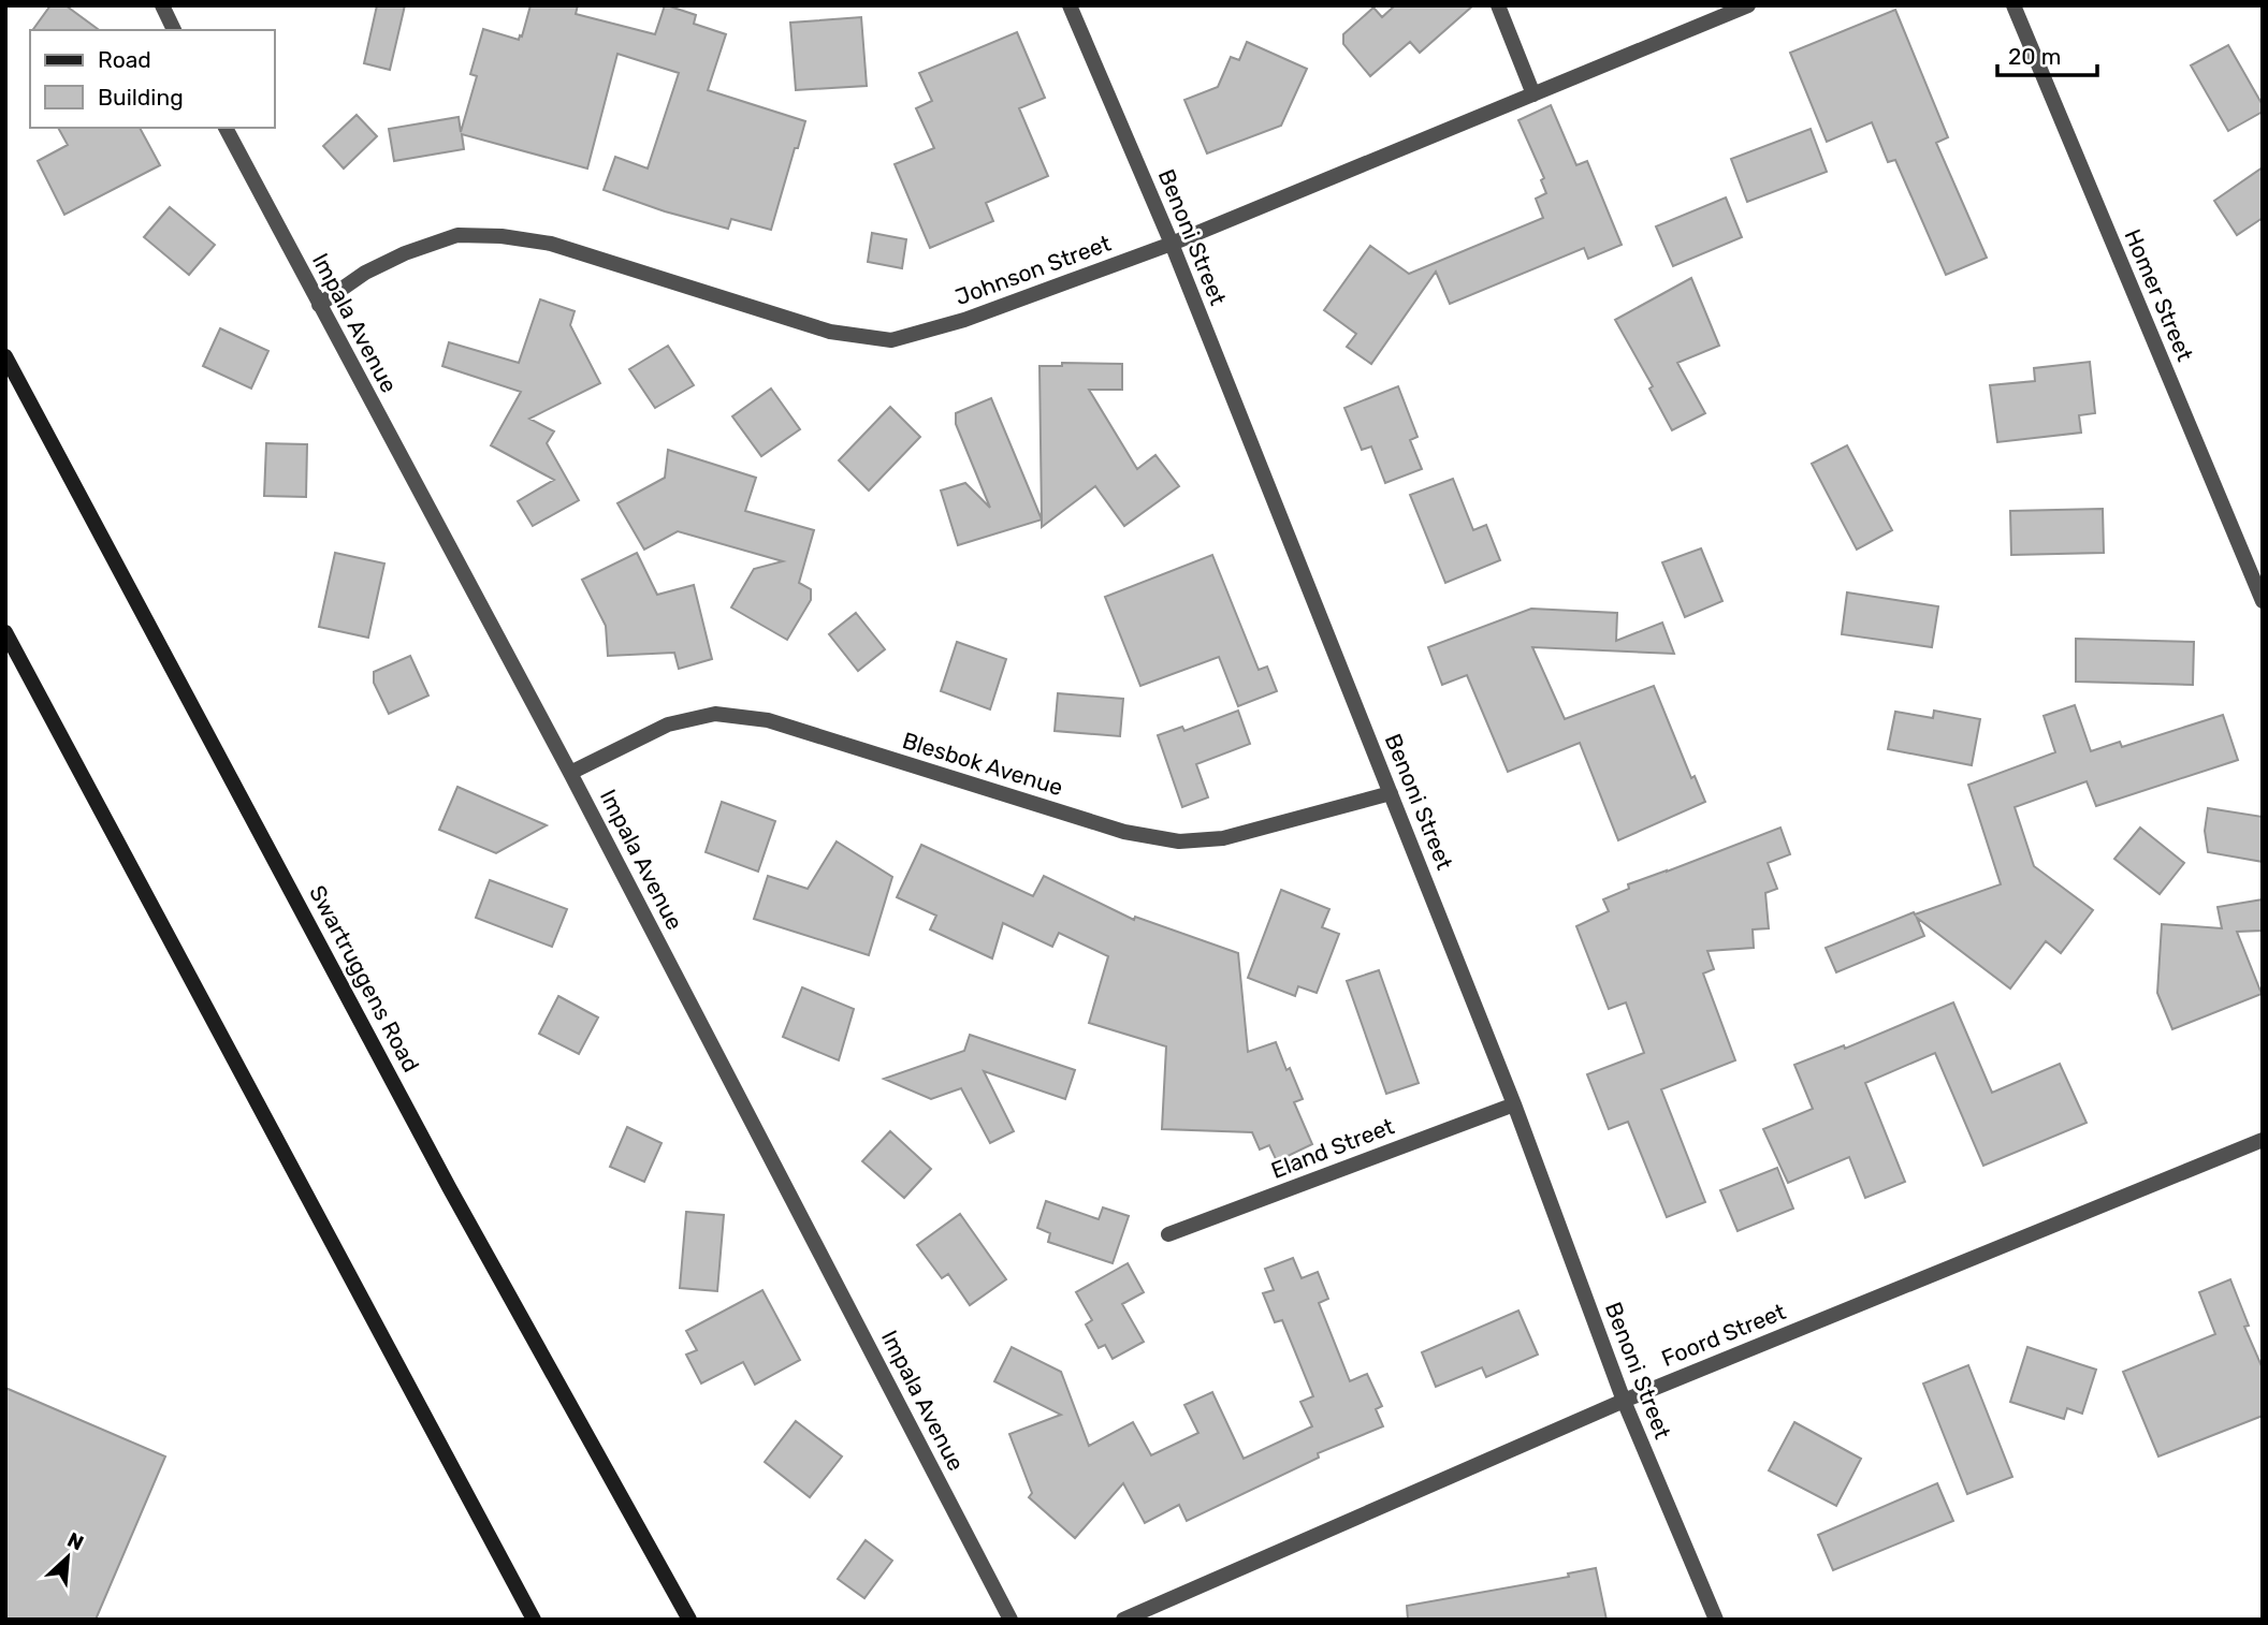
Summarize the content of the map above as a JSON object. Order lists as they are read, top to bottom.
{
  "streets": {
    "main road": ["Swartruggens Road"],
    "street": [
      "Benoni Street",
      "Johnson Street",
      "Homer Street",
      "Impala Avenue",
      "Blesbok Avenue",
      "Eland Street",
      "Foord Street"
    ]
  },
  "crossings": [
    ["Benoni Street", "Johnson Street"],
    ["Benoni Street", "Blesbok Avenue"],
    ["Benoni Street", "Eland Street"],
    ["Benoni Street", "Foord Street"],
    ["Johnson Street", "Impala Avenue"],
    ["Impala Avenue", "Blesbok Avenue"]
  ],
  "legend": ["Road", "Building"],
  "scale_bar": "20 m",
  "north": "top right"
}
